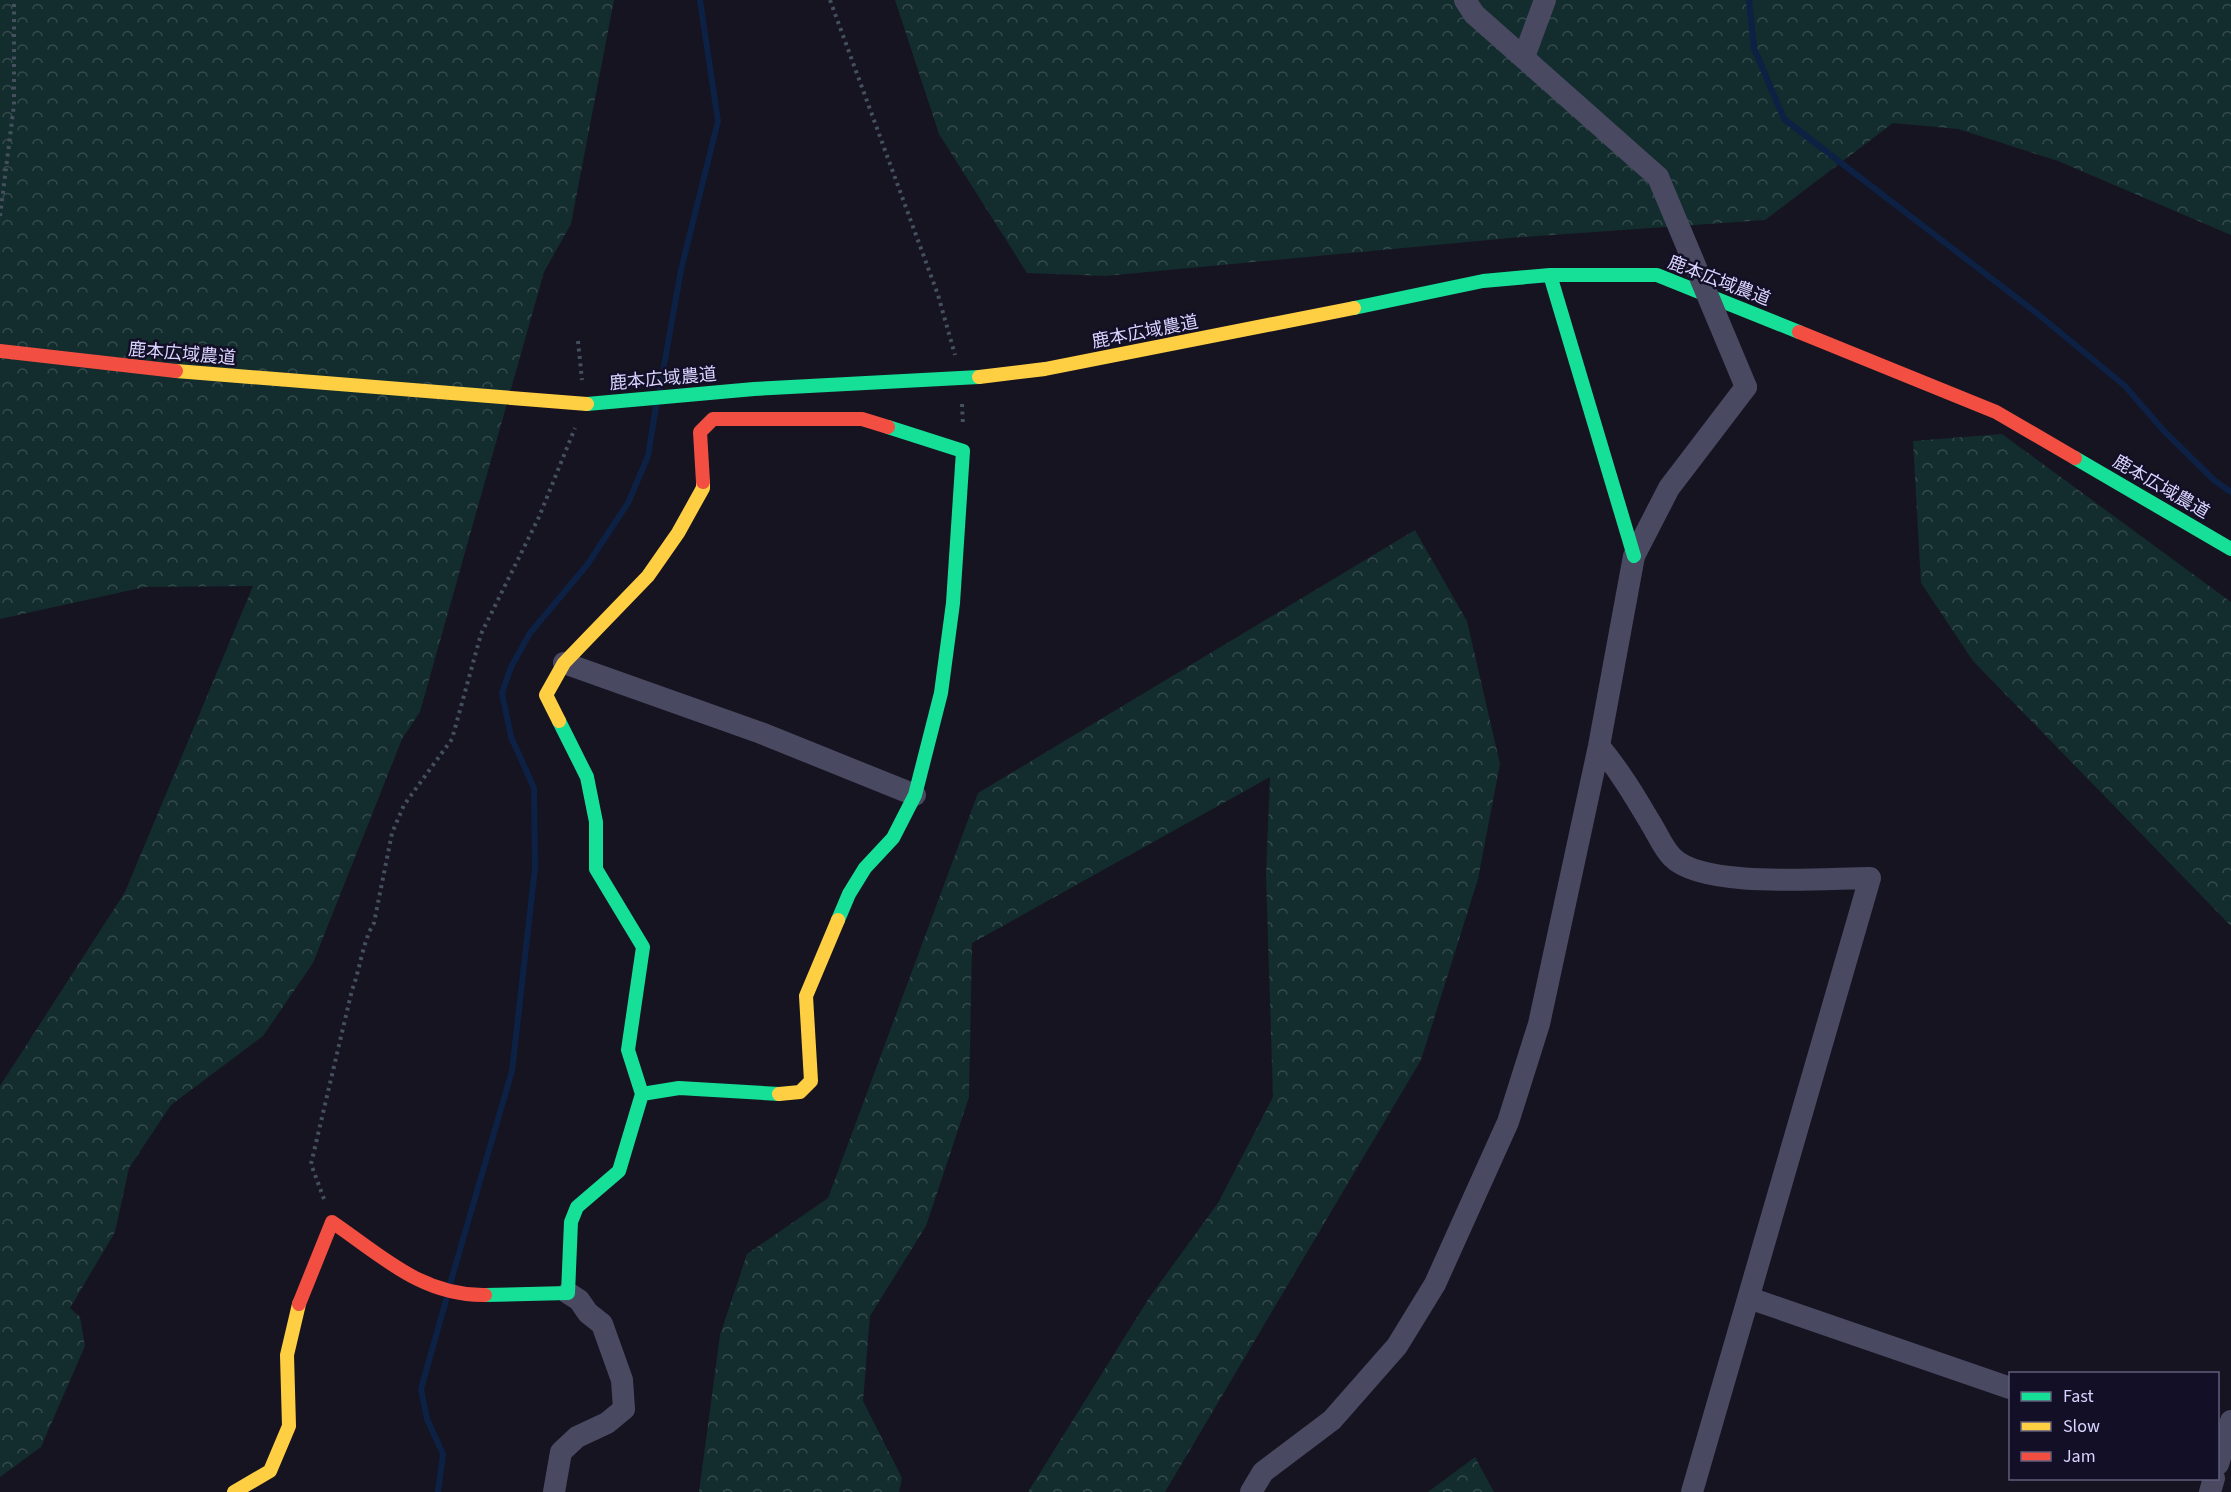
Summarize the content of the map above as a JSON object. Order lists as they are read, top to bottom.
{
  "streets": {
    "street": ["鹿本広域農道"]
  },
  "legend": ["Fast", "Slow", "Jam"]
}
